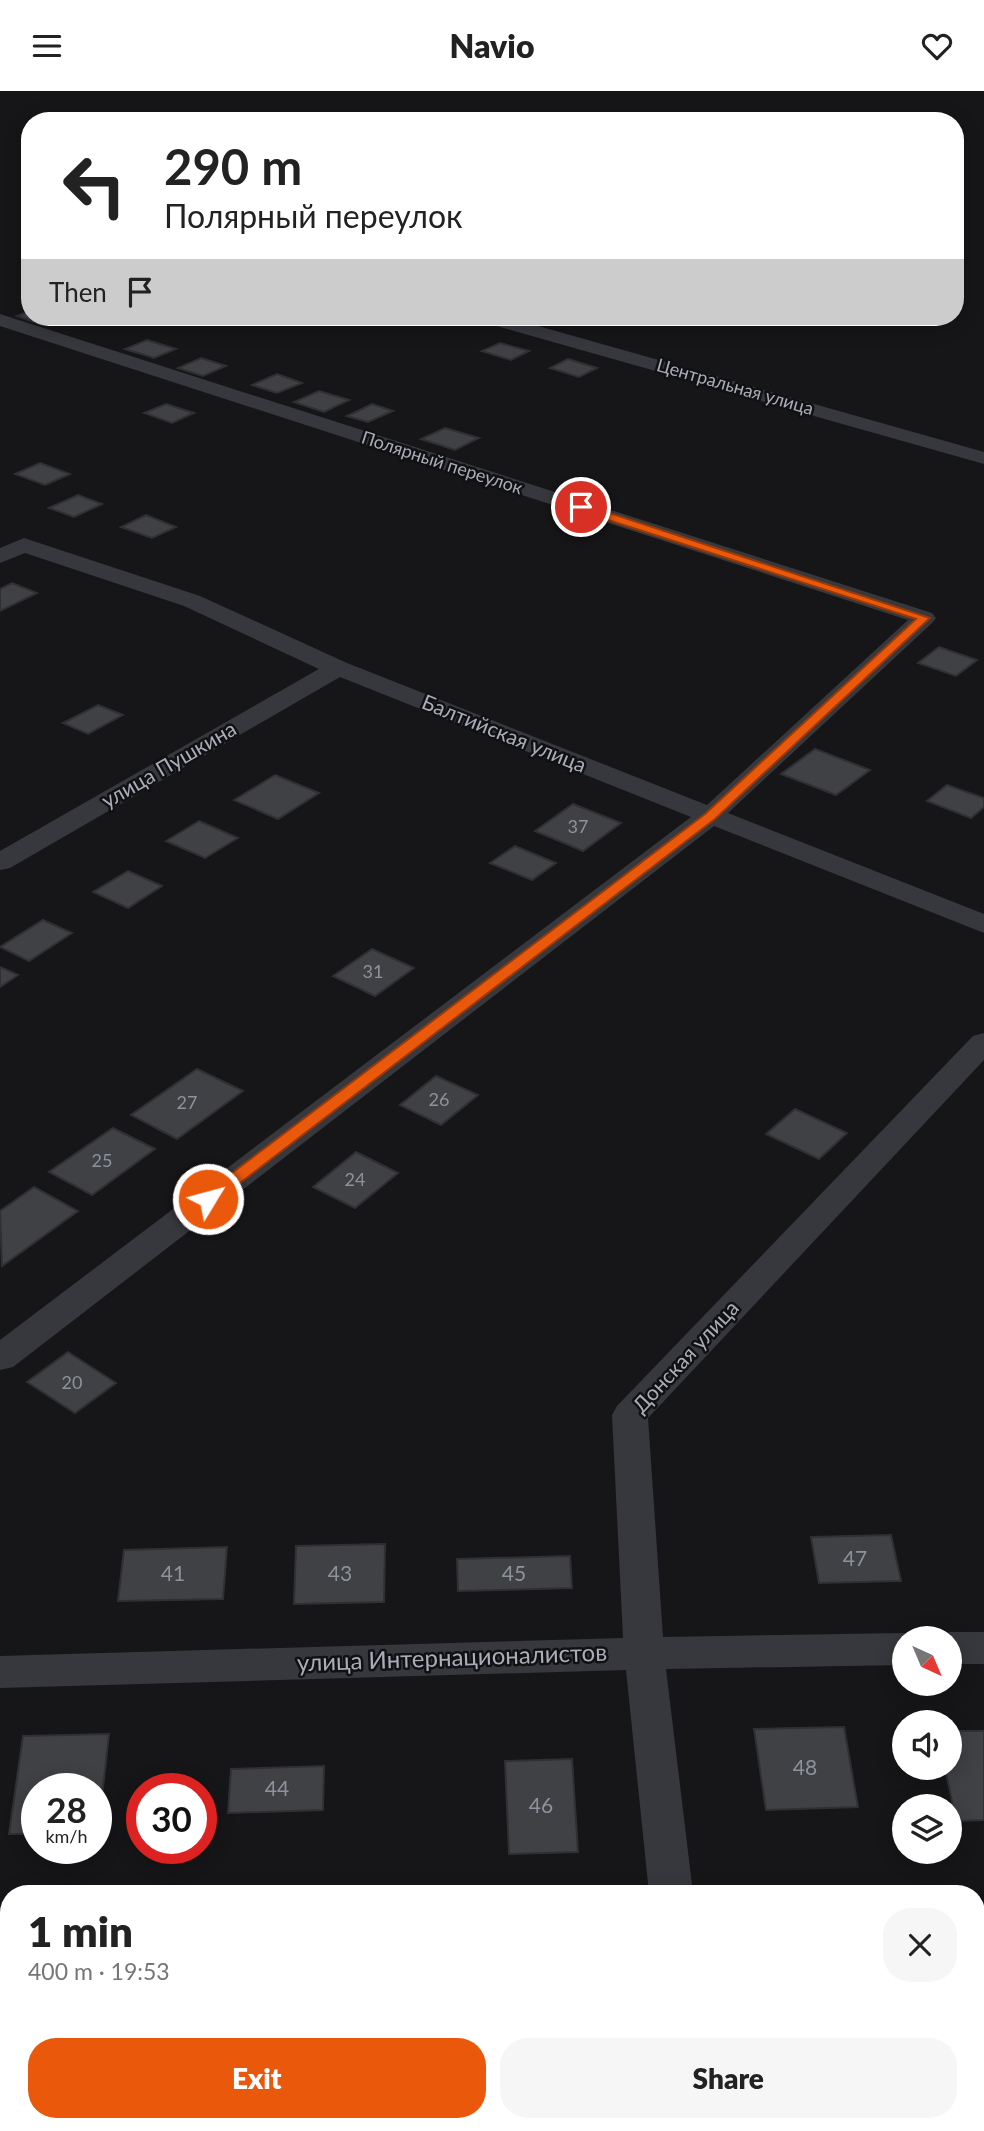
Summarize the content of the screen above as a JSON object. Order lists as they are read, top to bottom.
{
  "streets": {
    "street": [
      "Центральная улица",
      "Полярный переулок",
      "Балтийская улица",
      "улица Пушкина",
      "Донская улица",
      "улица Интернационалистов"
    ]
  },
  "crossings": [
    ["Полярный переулок", "Балтийская улица"],
    ["Балтийская улица", "улица Пушкина"],
    ["Донская улица", "улица Интернационалистов"]
  ],
  "house_numbers": [
    "37",
    "31",
    "26",
    "27",
    "25",
    "24",
    "20",
    "47",
    "41",
    "43",
    "45",
    "48",
    "44",
    "46"
  ],
  "north": "bottom right",
  "page": {
    "header": "Navio",
    "turn": ["290 m", "Полярный переулок"],
    "then": "Then",
    "speed": "28 km/h",
    "limit": "30",
    "heading": ["1 min", "400 m · 19:53"],
    "buttons": ["Exit", "Share"]
  }
}
